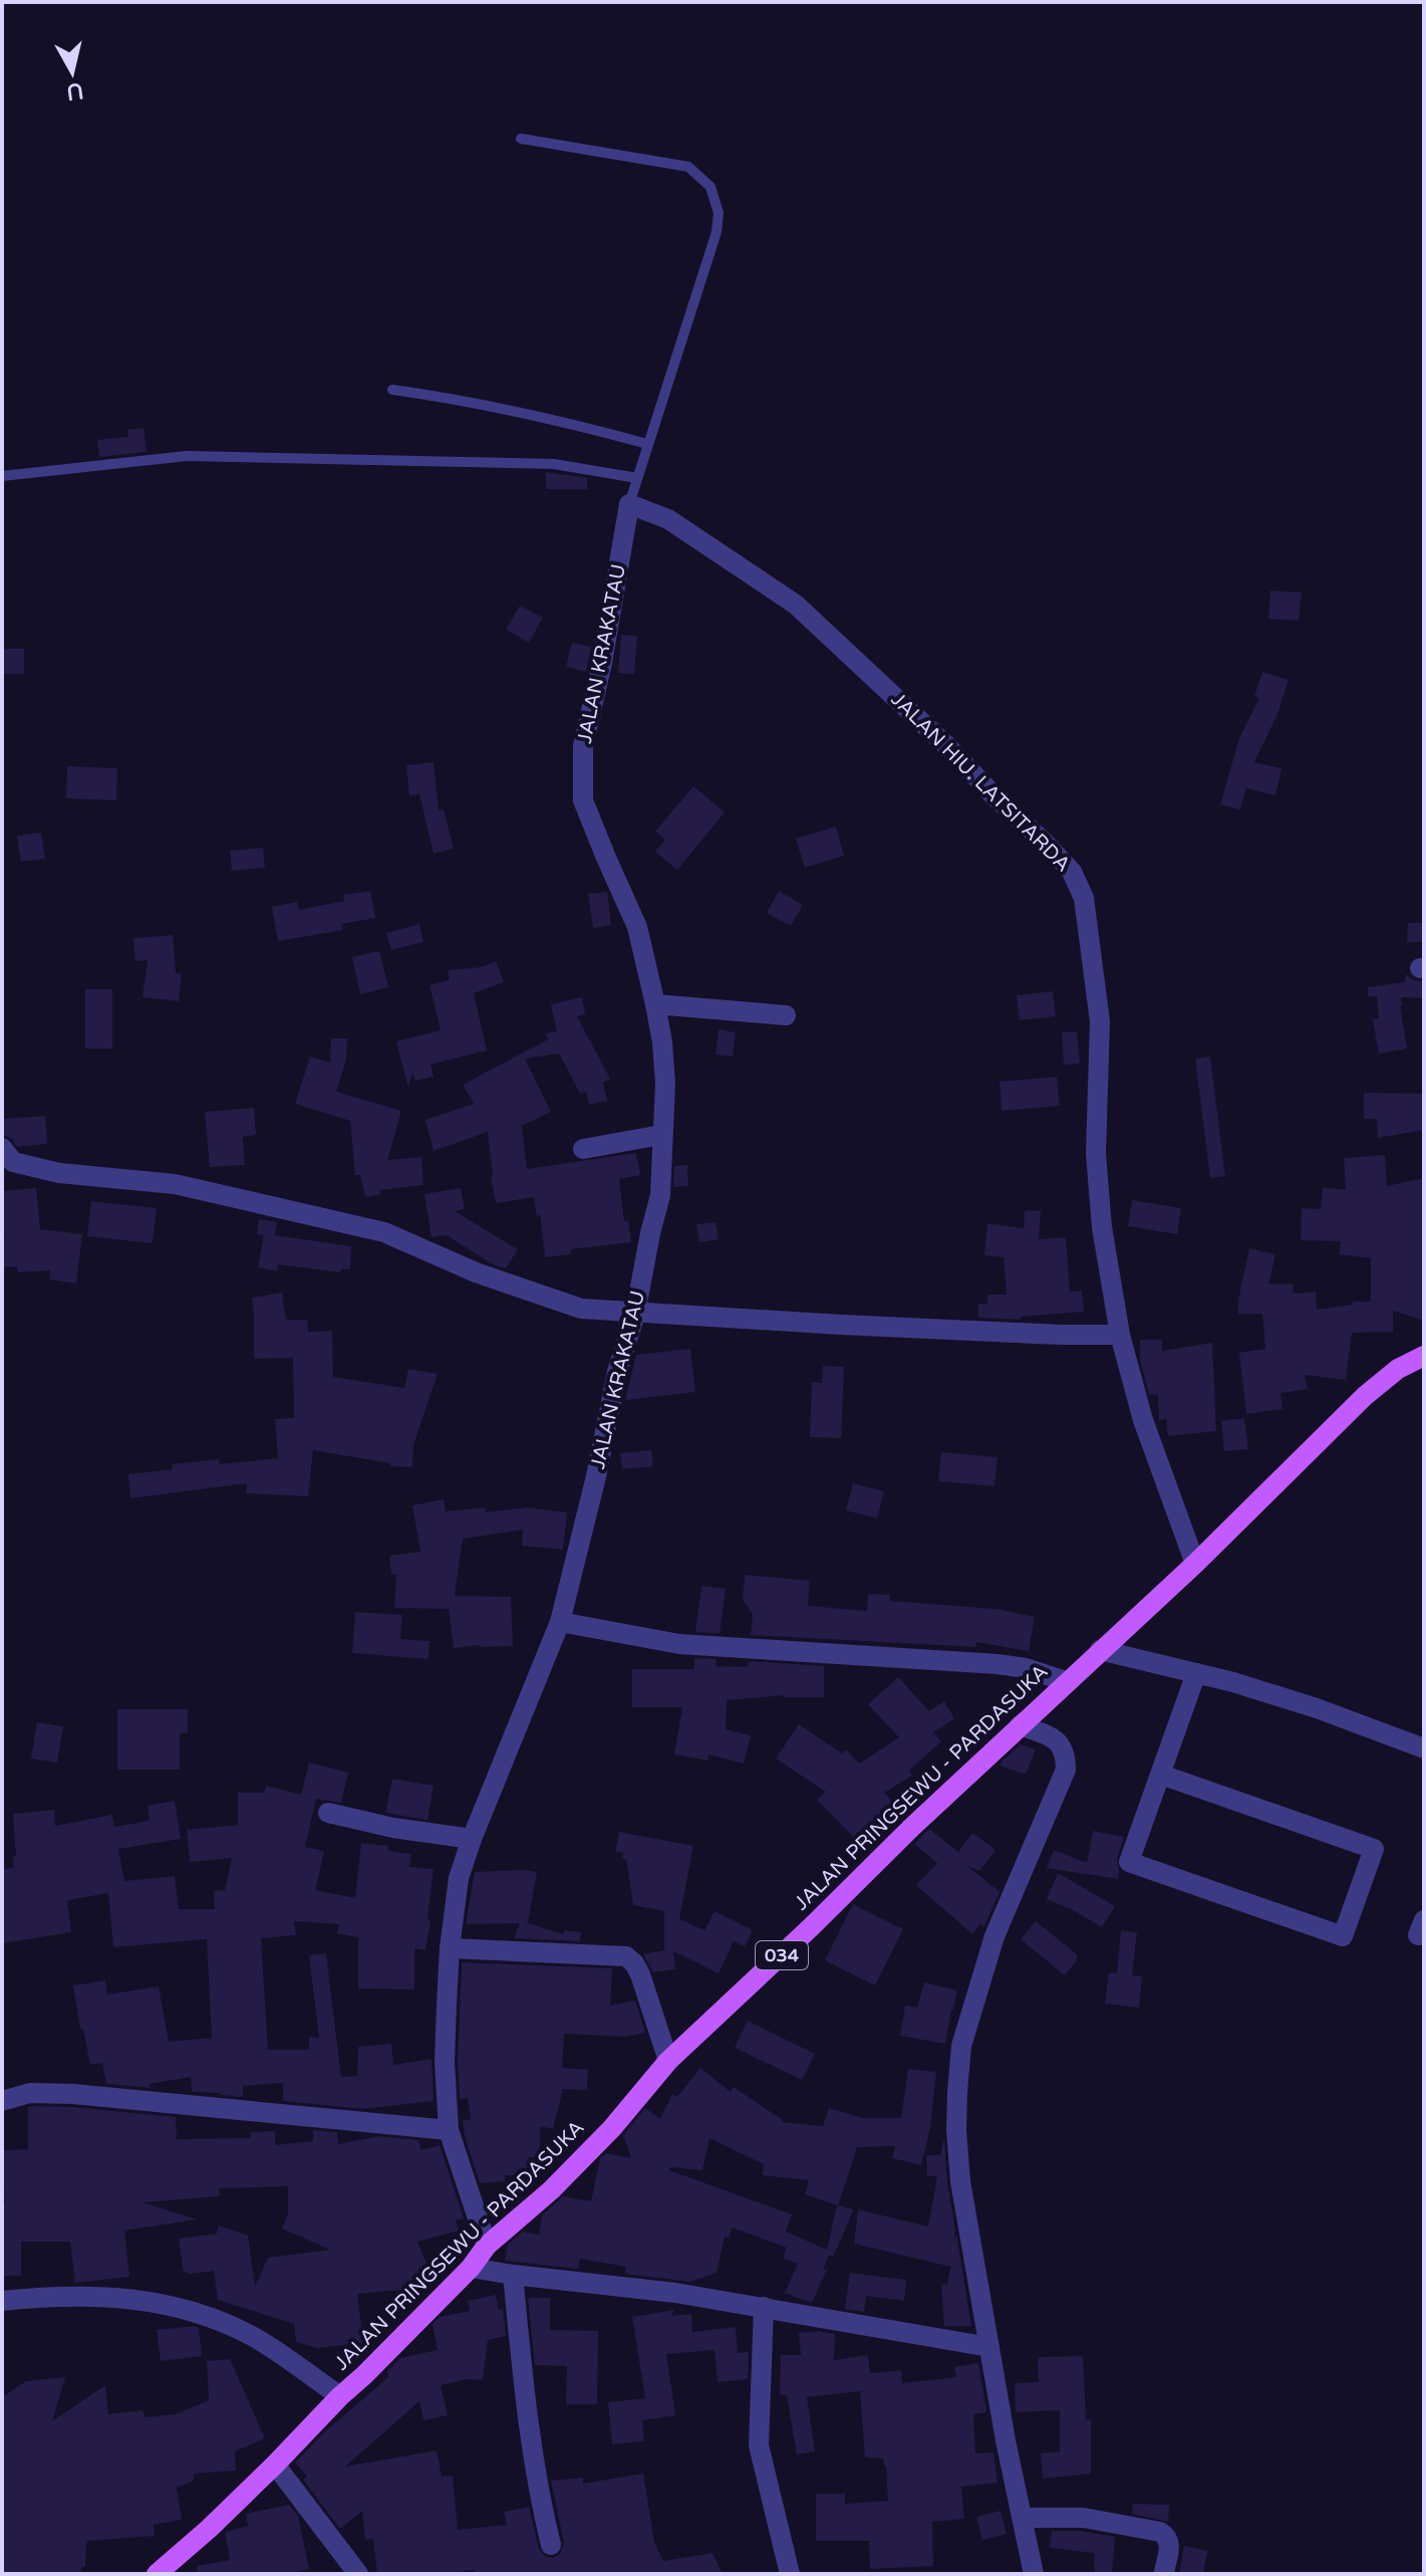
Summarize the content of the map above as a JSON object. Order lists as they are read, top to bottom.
{
  "streets": {
    "main road": ["JALAN PRINGSEWU - PARDASUKA", "034"],
    "street": ["JALAN KRAKATAU", "JALAN HIU. LATSITARDA"]
  },
  "crossings": [
    ["JALAN KRAKATAU", "JALAN HIU. LATSITARDA"],
    ["JALAN KRAKATAU", "JALAN PRINGSEWU - PARDASUKA"],
    ["JALAN HIU. LATSITARDA", "JALAN PRINGSEWU - PARDASUKA"]
  ],
  "north": "bottom"
}
